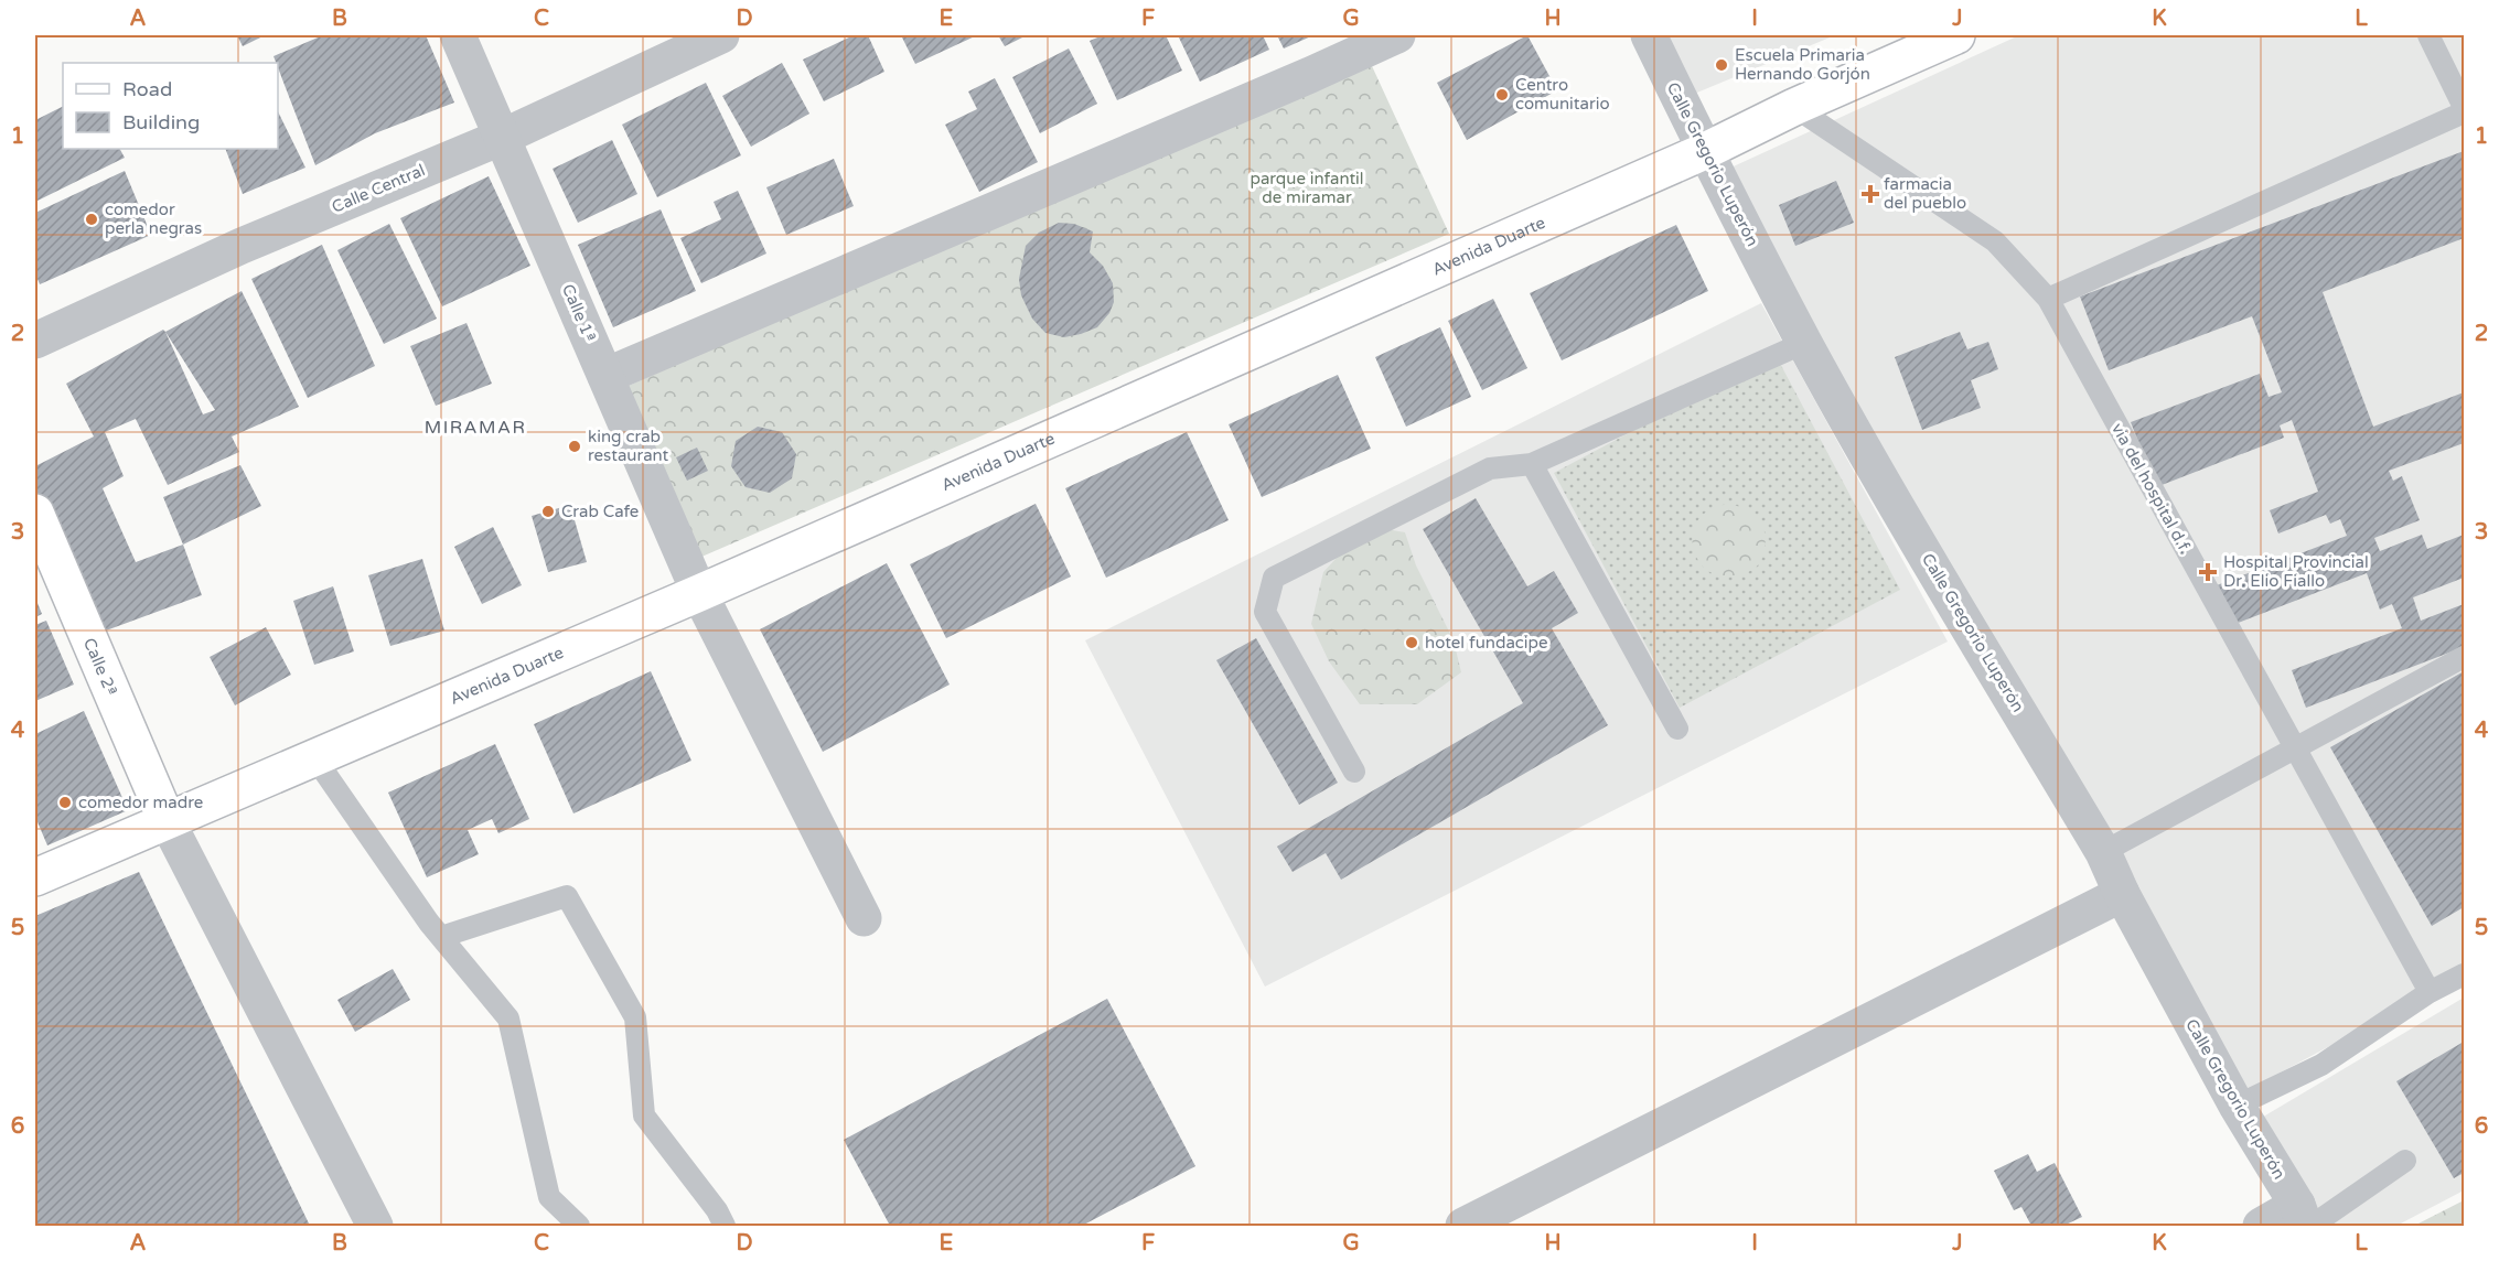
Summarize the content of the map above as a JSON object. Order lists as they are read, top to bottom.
{
  "streets": {
    "main road": ["Avenida Duarte", "Calle 2ª"],
    "street": ["Calle Gregorio Luperón", "Calle Central", "Calle 1ª"],
    "lane": ["via del hospital d.f."]
  },
  "crossings": [
    ["Calle Gregorio Luperón", "Avenida Duarte"],
    ["Calle Central", "Calle 1ª"],
    ["Avenida Duarte", "Calle 1ª"],
    ["Avenida Duarte", "via del hospital d.f."],
    ["Avenida Duarte", "Calle 2ª"]
  ],
  "districts": ["MIRAMAR"],
  "parks": ["parque infantil de miramar"],
  "places": {
    "other": [
      "Escuela Primaria Hernando Gorjón",
      "Centro comunitario",
      "comedor perla negras",
      "king crab restaurant",
      "Crab Cafe",
      "hotel fundacipe",
      "comedor madre"
    ],
    "health": ["farmacia del pueblo", "Hospital Provincial Dr. Elio Fiallo"]
  },
  "legend": ["Road", "Building"],
  "grid": {
    "columns": [
      "A",
      "B",
      "C",
      "D",
      "E",
      "F",
      "G",
      "H",
      "I",
      "J",
      "K",
      "L"
    ],
    "rows": [
      "1",
      "2",
      "3",
      "4",
      "5",
      "6"
    ]
  }
}
